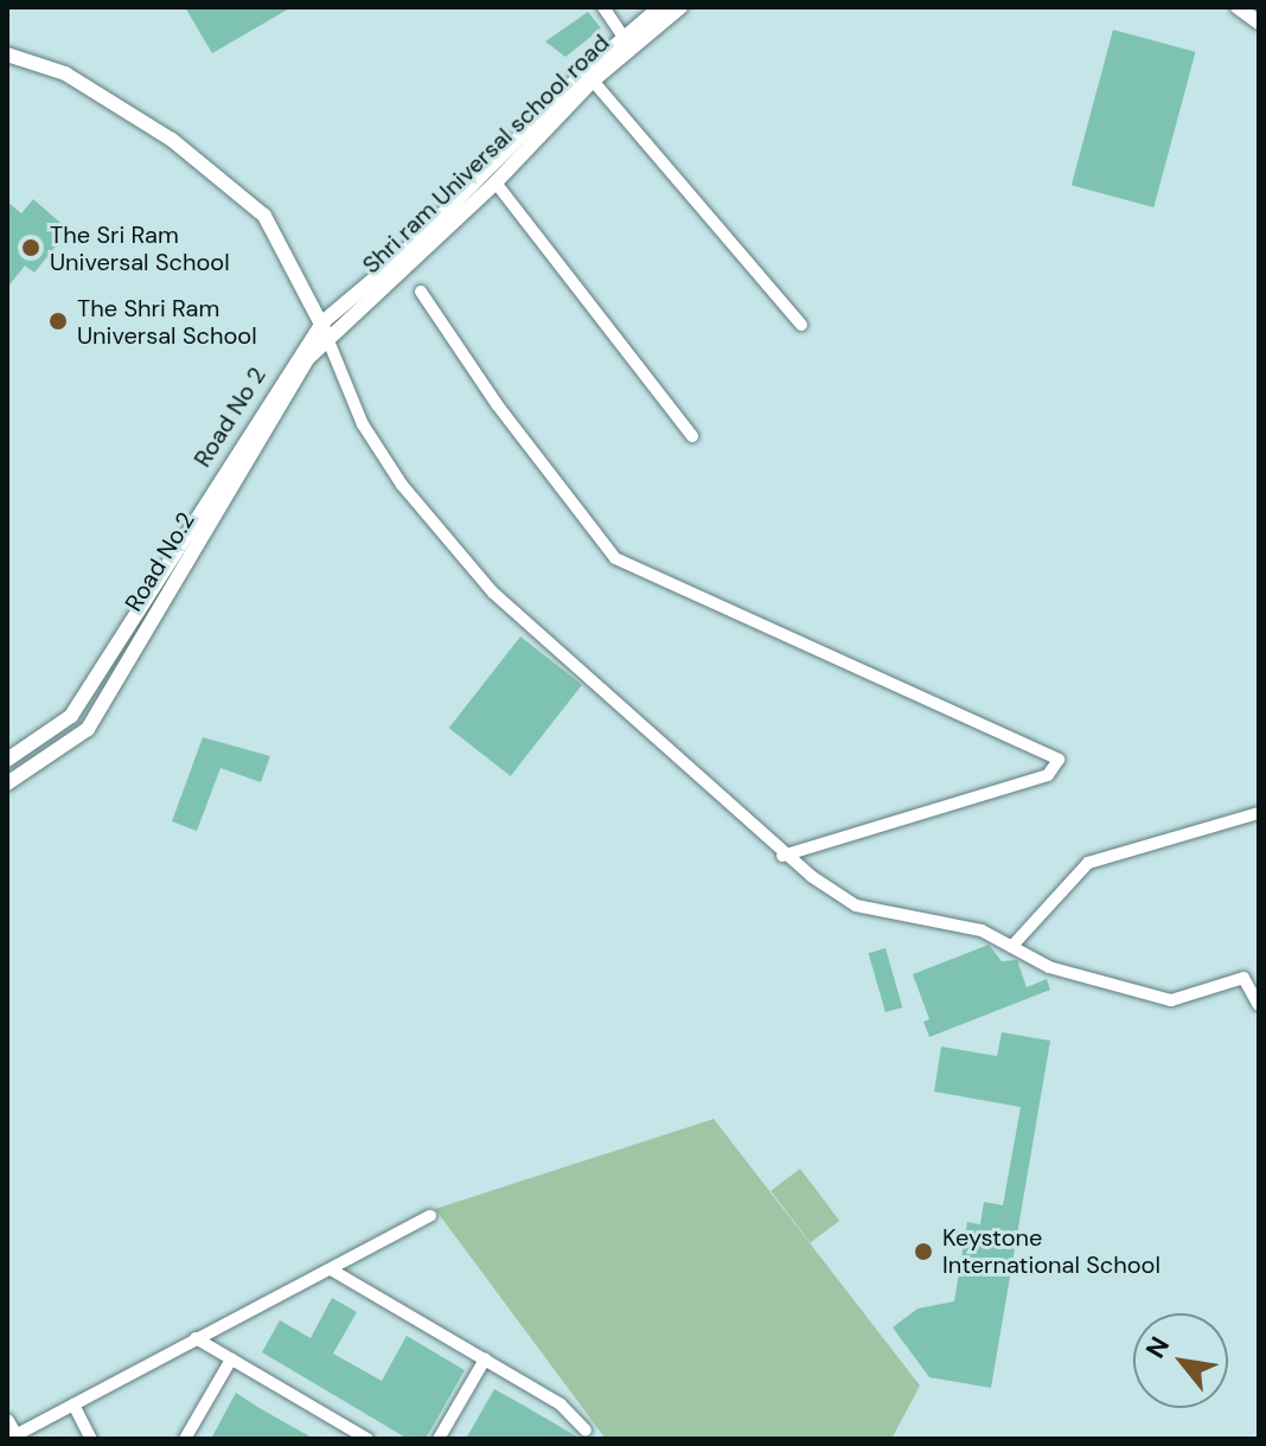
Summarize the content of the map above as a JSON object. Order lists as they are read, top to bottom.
{
  "streets": {
    "street": ["Shri ram Universal school road", "Road No 2", "Road No.2"]
  },
  "crossings": [
    ["Shri ram Universal school road", "Road No 2"],
    ["Shri ram Universal school road", "Road No.2"],
    ["Road No 2", "Road No.2"]
  ],
  "places": ["The Sri Ram Universal School", "The Shri Ram Universal School", "Keystone International School"],
  "north": "top left"
}
